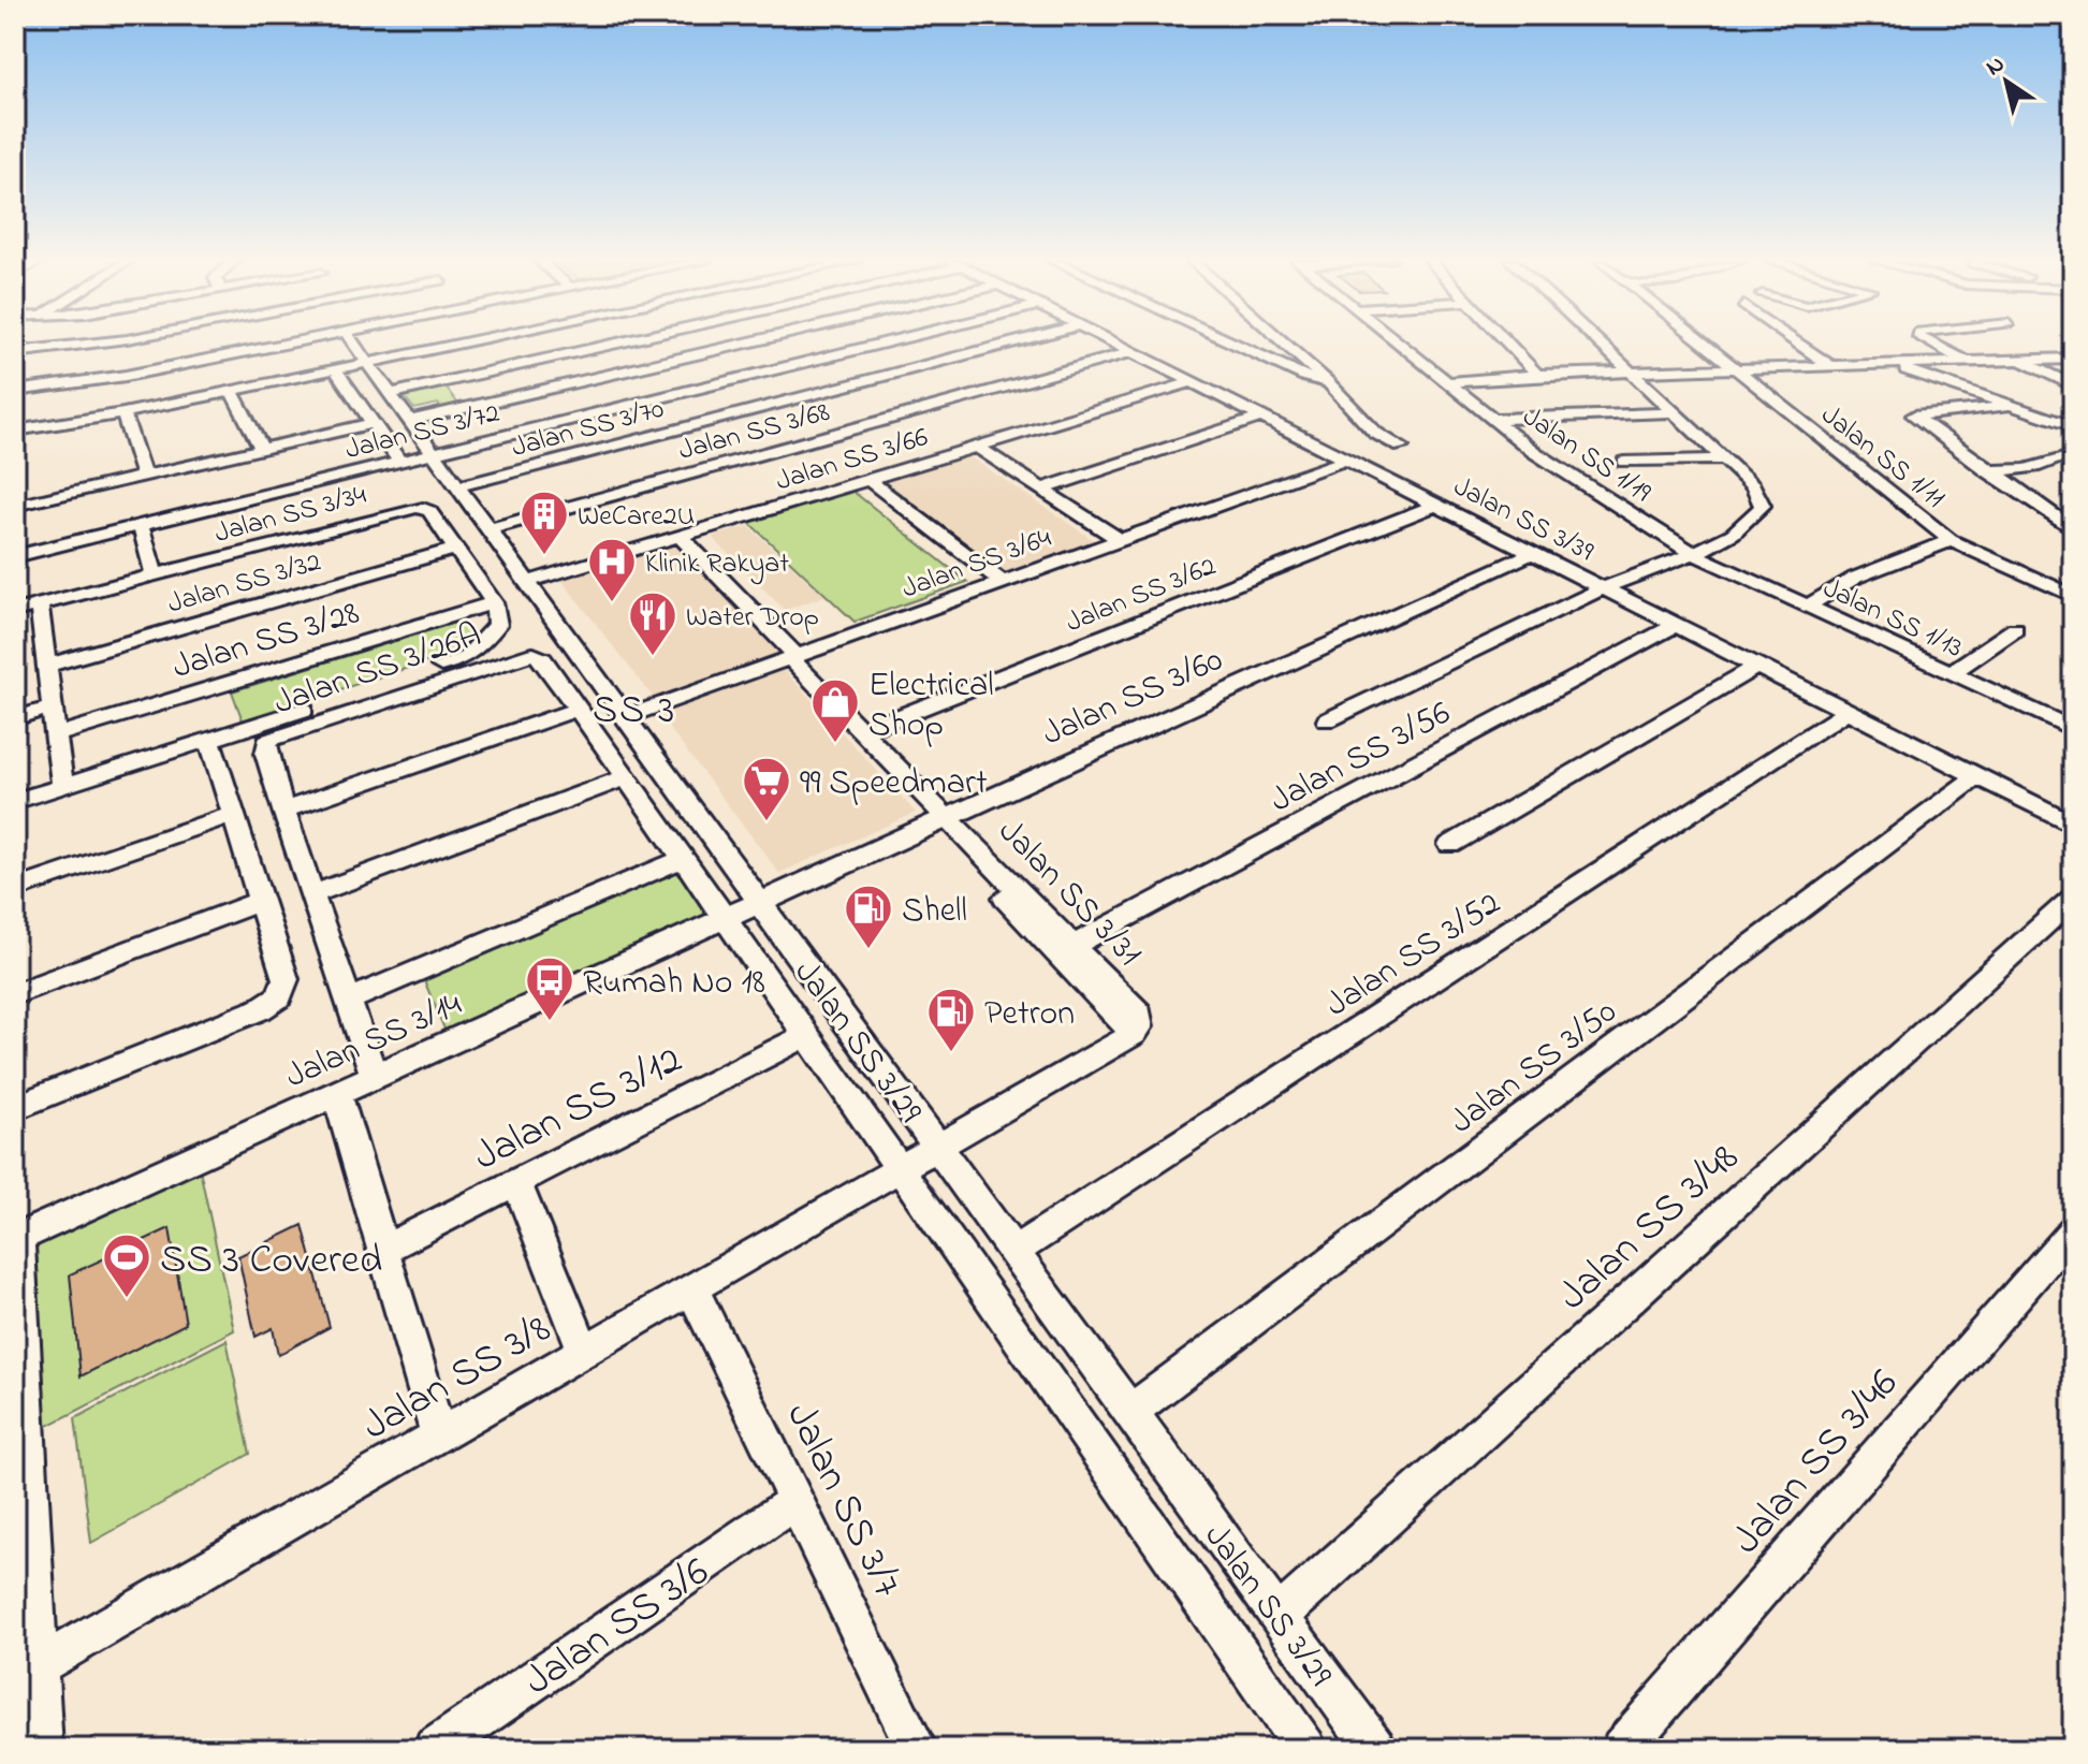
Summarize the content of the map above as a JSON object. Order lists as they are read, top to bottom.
{
  "streets": {
    "street": [
      "Jalan SS 3/70",
      "Jalan SS 3/72",
      "Jalan SS 3/68",
      "Jalan SS 1/19",
      "Jalan SS 1/11",
      "Jalan SS 3/66",
      "Jalan SS 3/34",
      "Jalan SS 3/39",
      "Jalan SS 3/64",
      "Jalan SS 3/32",
      "Jalan SS 3/62",
      "Jalan SS 1/13",
      "Jalan SS 3/28",
      "Jalan SS 3/26A",
      "Jalan SS 3/60",
      "Jalan SS 3/56",
      "Jalan SS 3/31",
      "Jalan SS 3/52",
      "Jalan SS 3/14",
      "Jalan SS 3/29",
      "Jalan SS 3/50",
      "Jalan SS 3/12",
      "Jalan SS 3/48",
      "Jalan SS 3/8",
      "Jalan SS 3/46",
      "Jalan SS 3/7",
      "Jalan SS 3/6"
    ]
  },
  "crossings": [
    ["Jalan SS 3/70", "Jalan SS 3/29"],
    ["Jalan SS 3/72", "Jalan SS 3/29"],
    ["Jalan SS 3/68", "Jalan SS 3/39"],
    ["Jalan SS 3/68", "Jalan SS 3/29"],
    ["Jalan SS 1/19", "Jalan SS 1/13"],
    ["Jalan SS 3/66", "Jalan SS 3/39"],
    ["Jalan SS 3/66", "Jalan SS 3/29"],
    ["Jalan SS 3/34", "Jalan SS 3/32"],
    ["Jalan SS 3/34", "Jalan SS 3/28"],
    ["Jalan SS 3/39", "Jalan SS 3/64"],
    ["Jalan SS 3/39", "Jalan SS 3/62"],
    ["Jalan SS 3/39", "Jalan SS 3/60"],
    ["Jalan SS 3/39", "Jalan SS 3/56"],
    ["Jalan SS 3/39", "Jalan SS 3/52"],
    ["Jalan SS 3/39", "Jalan SS 3/50"],
    ["Jalan SS 3/64", "Jalan SS 3/31"],
    ["Jalan SS 3/64", "Jalan SS 3/29"],
    ["Jalan SS 3/62", "Jalan SS 3/31"],
    ["Jalan SS 3/26A", "Jalan SS 3/14"],
    ["Jalan SS 3/26A", "Jalan SS 3/12"],
    ["Jalan SS 3/26A", "Jalan SS 3/8"],
    ["Jalan SS 3/60", "Jalan SS 3/31"],
    ["Jalan SS 3/60", "Jalan SS 3/14"],
    ["Jalan SS 3/60", "Jalan SS 3/29"],
    ["Jalan SS 3/56", "Jalan SS 3/31"],
    ["Jalan SS 3/52", "Jalan SS 3/29"],
    ["Jalan SS 3/14", "Jalan SS 3/29"],
    ["Jalan SS 3/29", "Jalan SS 3/50"],
    ["Jalan SS 3/29", "Jalan SS 3/48"],
    ["Jalan SS 3/29", "Jalan SS 3/8"],
    ["Jalan SS 3/8", "Jalan SS 3/7"],
    ["Jalan SS 3/7", "Jalan SS 3/6"]
  ],
  "districts": ["SS 3"],
  "places": {
    "building": ["WeCare2U"],
    "hospital": ["Klinik Rakyat"],
    "restaurant": ["Water Drop"],
    "shop": ["Electrical Shop"],
    "supermarket": ["99 Speedmart"],
    "fuel station": ["Shell", "Petron"],
    "bus stop": ["Rumah No 18"],
    "sports": ["SS 3 Covered"]
  },
  "north": "top left"
}
